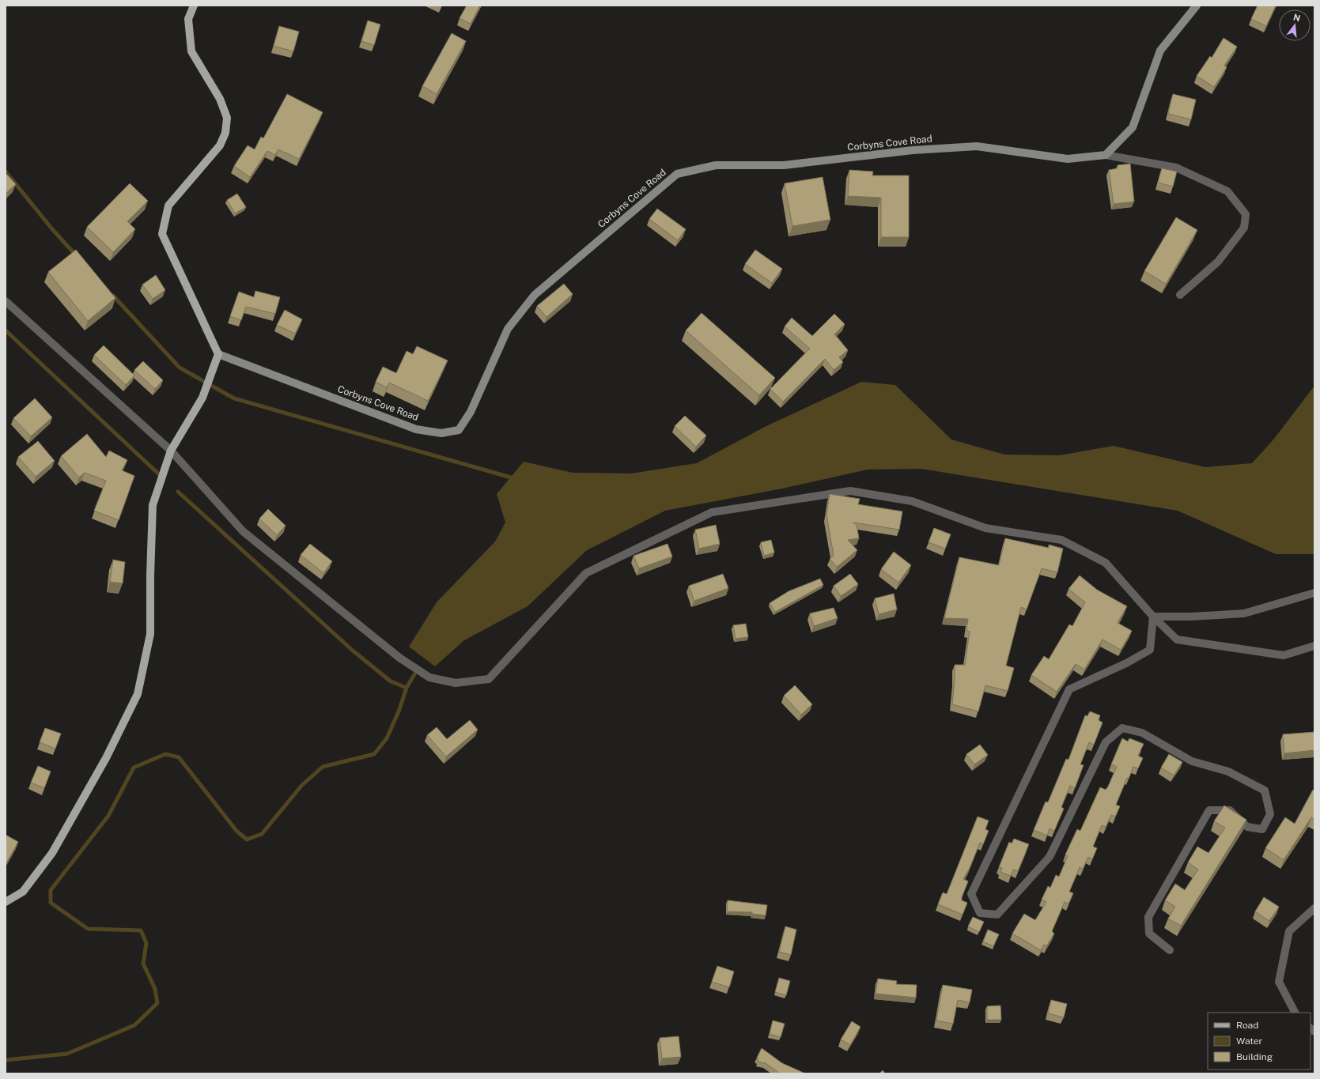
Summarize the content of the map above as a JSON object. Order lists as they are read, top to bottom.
{
  "streets": {
    "main road": ["Corbyns Cove Road"]
  },
  "legend": ["Road", "Water", "Building"],
  "north": "top"
}
